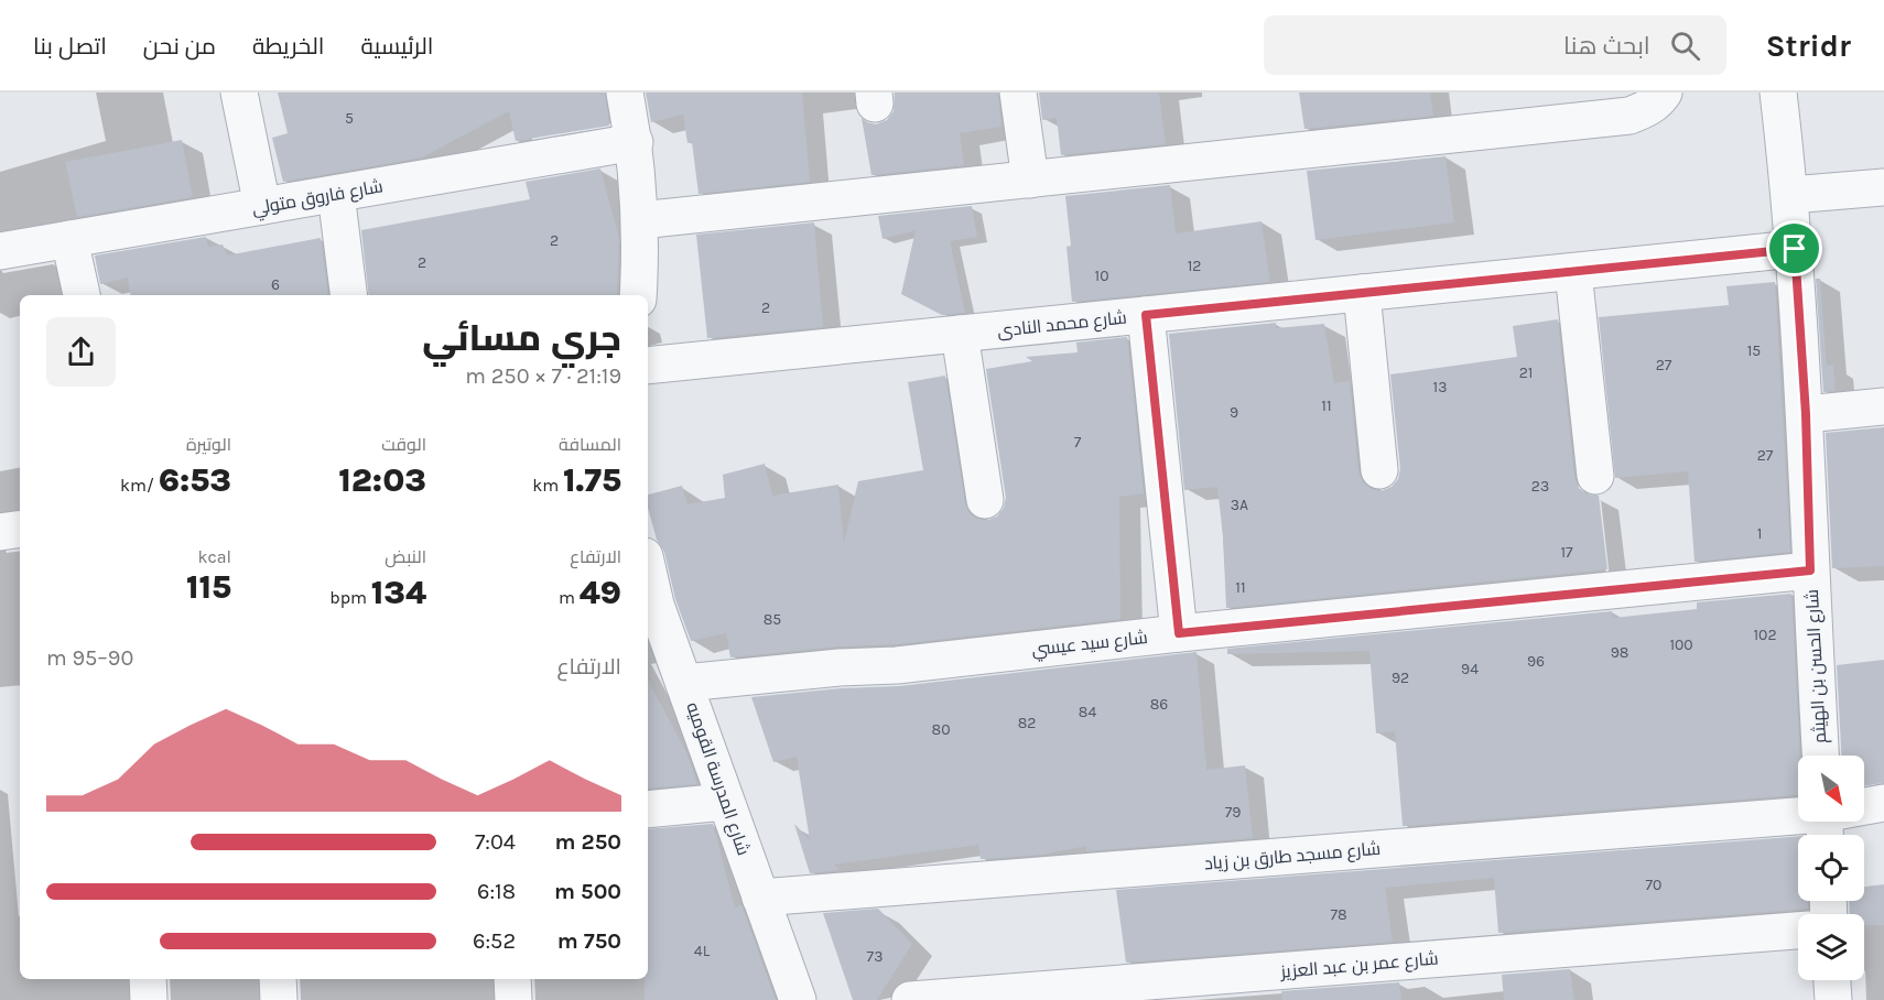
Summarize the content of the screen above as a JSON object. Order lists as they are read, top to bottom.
{
  "streets": {
    "street": [
      "شارع فاروق متولي",
      "شارع محمد النادى",
      "شارع سيد عيسي",
      "شارع الحسن بن الهيثم",
      "شارع المدرسة القوميه",
      "شارع مسجد طارق بن زياد",
      "شارع عمر بن عبد العزيز"
    ]
  },
  "crossings": [
    ["شارع محمد النادى", "شارع الحسن بن الهيثم"],
    ["شارع سيد عيسي", "شارع الحسن بن الهيثم"],
    ["شارع سيد عيسي", "شارع المدرسة القوميه"],
    ["شارع المدرسة القوميه", "شارع مسجد طارق بن زياد"]
  ],
  "house_numbers": [
    "5",
    "2",
    "2",
    "12",
    "10",
    "6",
    "2",
    "15",
    "27",
    "21",
    "13",
    "11",
    "9",
    "7",
    "27",
    "23",
    "3A",
    "1",
    "17",
    "11",
    "85",
    "102",
    "100",
    "98",
    "96",
    "94",
    "92",
    "86",
    "84",
    "82",
    "80",
    "79",
    "70",
    "78",
    "4L",
    "73"
  ],
  "north": "bottom right",
  "page": {
    "header": "Stridr",
    "search": "ابحث هنا",
    "nav": [
      "الرئيسية",
      "الخريطة",
      "من نحن",
      "اتصل بنا"
    ],
    "heading": ["جري مسائي", "21:19 · 7 × 250 m"],
    "stats": [
      ["المسافة", "1.75 km"],
      ["الوقت", "12:03"],
      ["الوتيرة", "6:53 /km"],
      ["الارتفاع", "49 m"],
      ["النبض", "134 bpm"],
      ["kcal", "115"]
    ],
    "chart": ["الارتفاع", "90–95 m"],
    "list": [
      {
        "name": "250 m",
        "note": "7:04"
      },
      {
        "name": "500 m",
        "note": "6:18"
      },
      {
        "name": "750 m",
        "note": "6:52"
      }
    ]
  }
}
